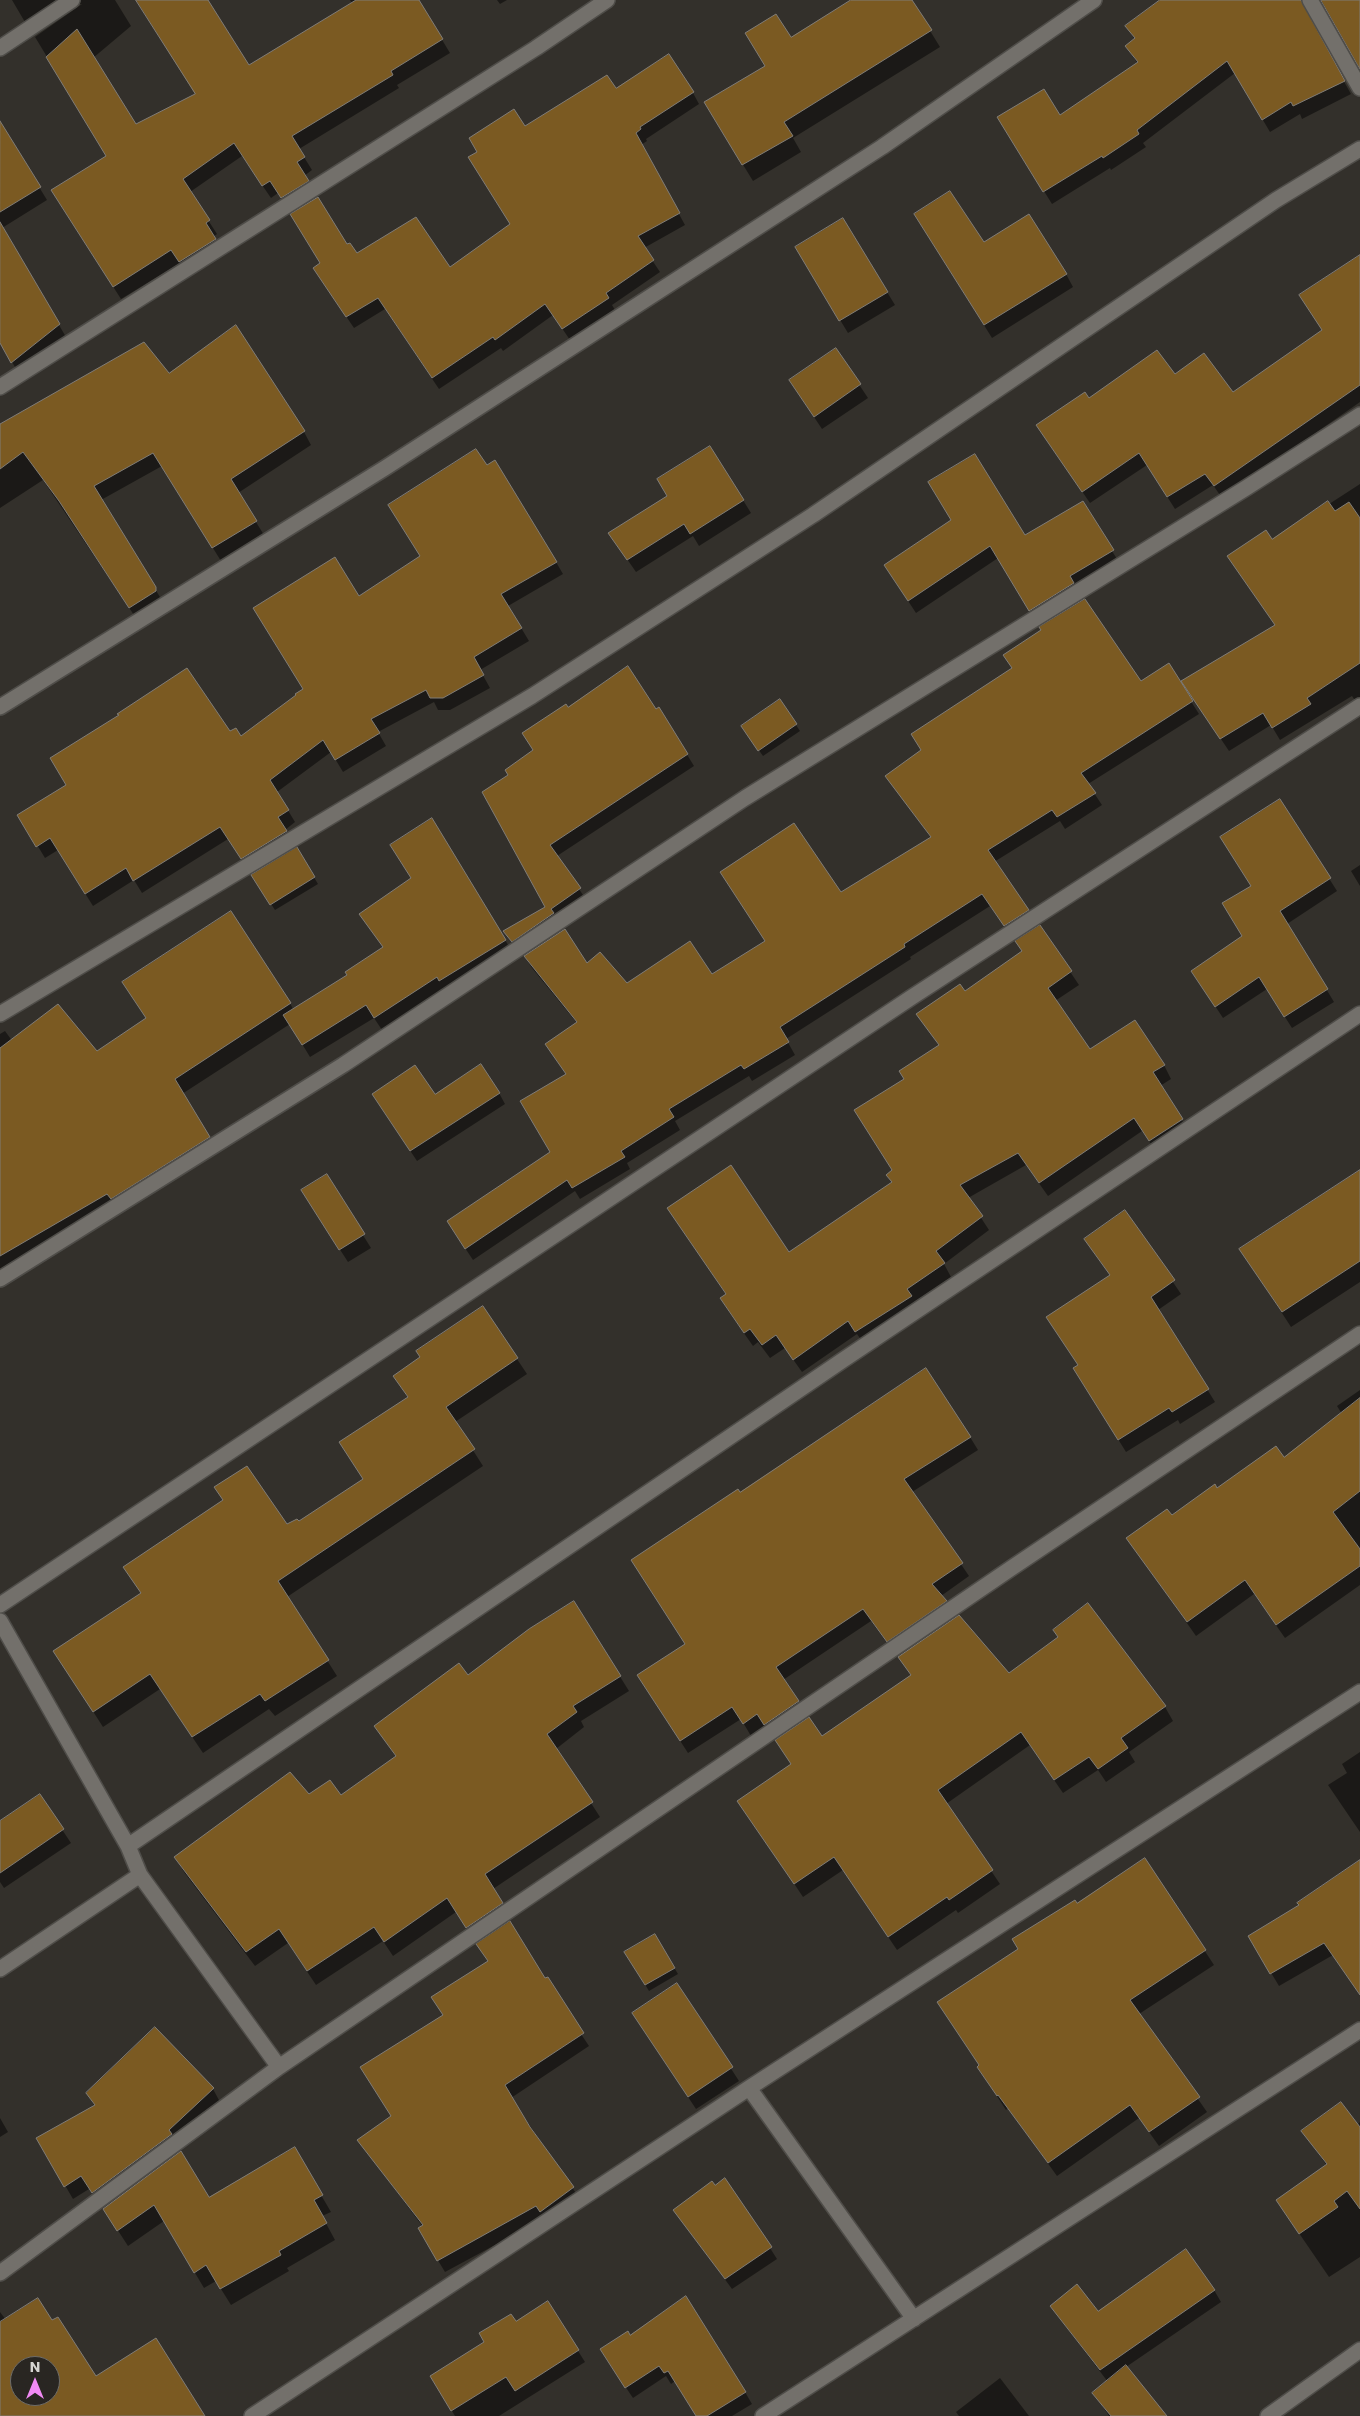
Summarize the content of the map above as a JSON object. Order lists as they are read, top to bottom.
{
  "north": "top"
}
